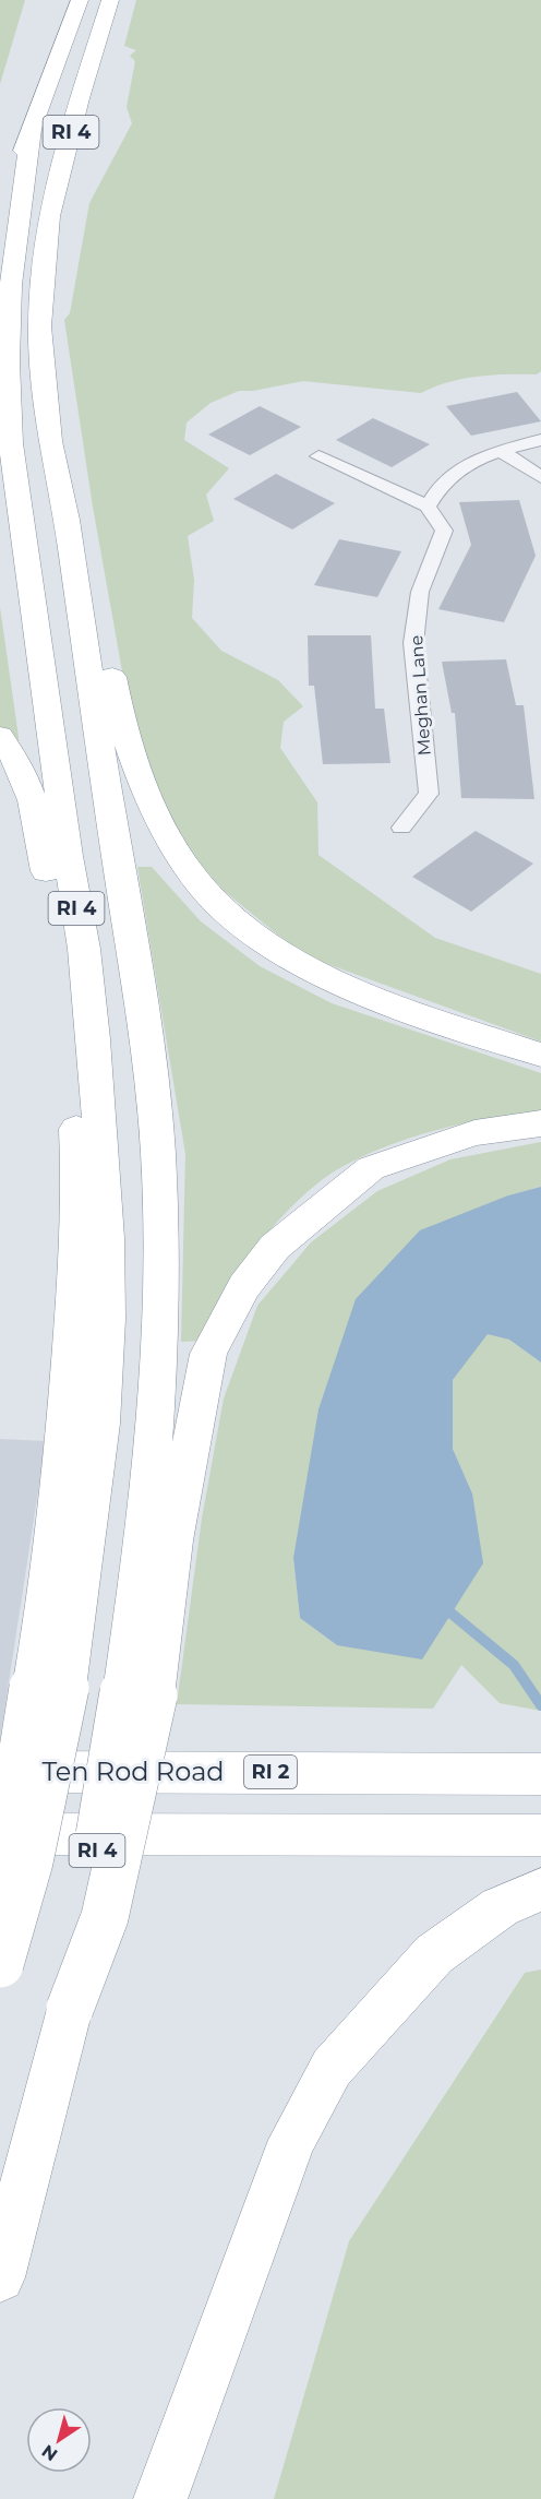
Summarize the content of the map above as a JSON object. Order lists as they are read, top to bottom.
{
  "streets": {
    "main road": ["RI 4", "Ten Rod Road", "RI 2"],
    "street": ["Meghan Lane"]
  },
  "north": "bottom left"
}
